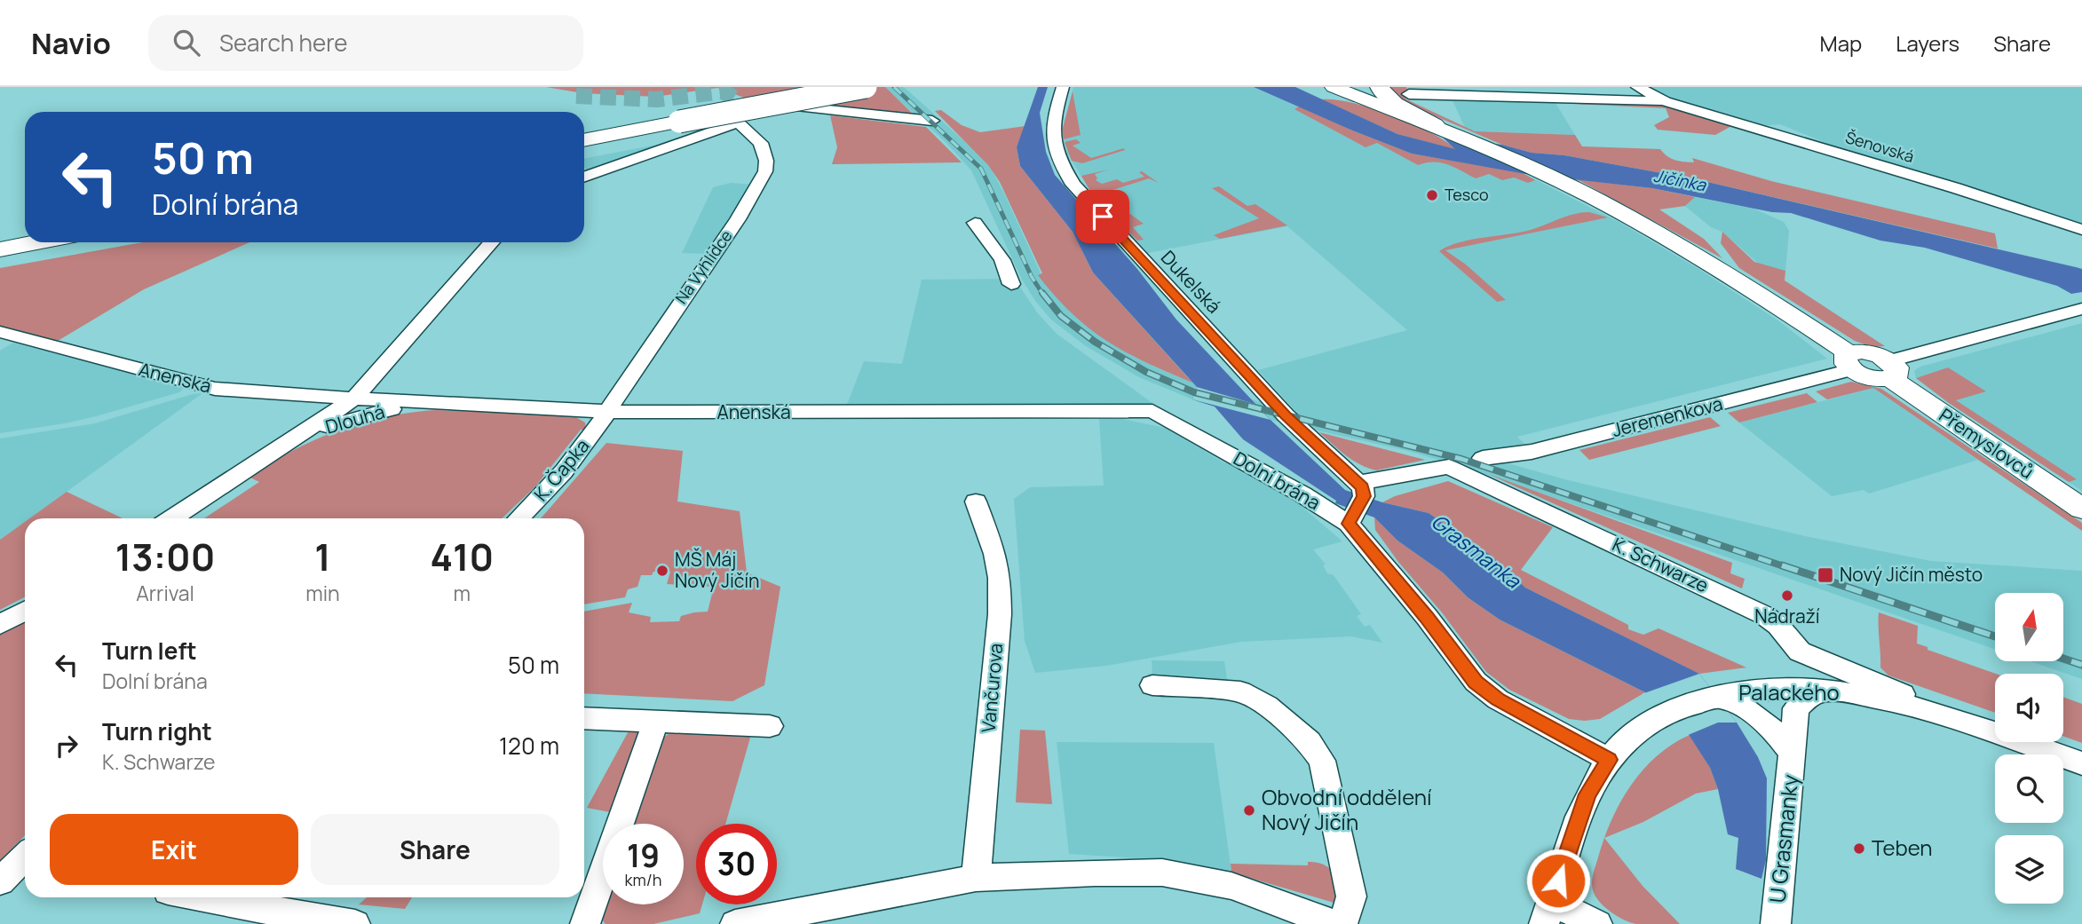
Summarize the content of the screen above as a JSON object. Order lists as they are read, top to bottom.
{
  "streets": {
    "main road": ["Přemyslovců"],
    "street": [
      "Šenovská",
      "Na Vyhlídce",
      "Dukelská",
      "Anenská",
      "Jeremenkova",
      "Dlouhá",
      "K. Čapka",
      "Dolní brána",
      "K. Schwarze",
      "Vančurova",
      "Palackého",
      "U Grasmanky"
    ]
  },
  "crossings": [
    ["Na Vyhlídce", "Anenská"],
    ["Na Vyhlídce", "K. Čapka"],
    ["Dukelská", "Dolní brána"],
    ["Dukelská", "K. Schwarze"],
    ["Anenská", "Dlouhá"],
    ["Anenská", "K. Čapka"],
    ["Anenská", "Dolní brána"],
    ["Jeremenkova", "Přemyslovců"],
    ["Dolní brána", "K. Schwarze"],
    ["Dolní brána", "Palackého"],
    ["K. Schwarze", "Palackého"],
    ["Palackého", "U Grasmanky"]
  ],
  "water": ["Jičínka", "Grasmanka"],
  "places": {
    "other": [
      "Tesco",
      "MŠ Máj Nový Jičín",
      "Nádraží",
      "Obvodní oddělení Nový Jičín",
      "Teben"
    ],
    "transit": ["Nový Jičín město"]
  },
  "north": "top",
  "page": {
    "header": "Navio",
    "search": "Search here",
    "nav": ["Map", "Layers", "Share"],
    "turn": ["50 m", "Dolní brána"],
    "eta": [
      "13:00",
      "Arrival",
      "1",
      "min",
      "410",
      "m"
    ],
    "list": [
      {
        "name": "Turn left",
        "note": "Dolní brána",
        "value": "50 m"
      },
      {
        "name": "Turn right",
        "note": "K. Schwarze",
        "value": "120 m"
      }
    ],
    "buttons": ["Exit", "Share"],
    "speed": "19 km/h",
    "limit": "30"
  }
}
